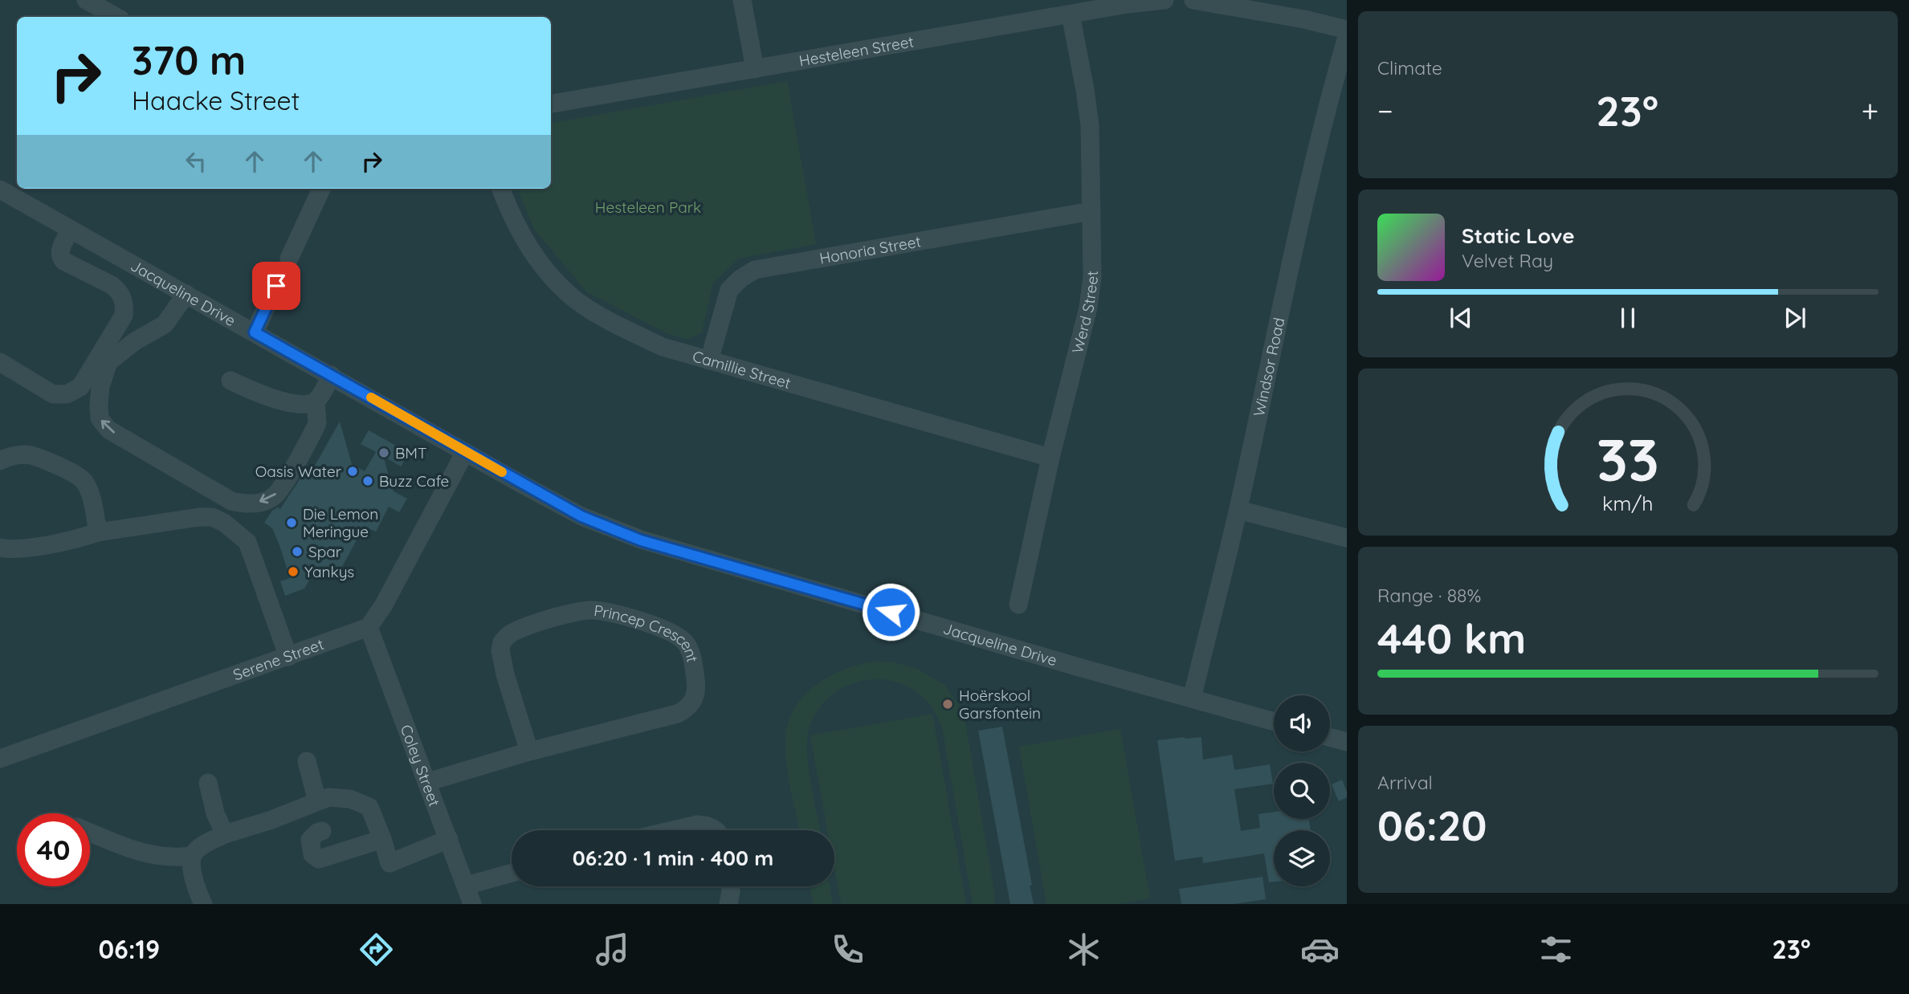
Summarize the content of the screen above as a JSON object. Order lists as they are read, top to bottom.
{
  "streets": {
    "street": [
      "Hesteleen Street",
      "Honoria Street",
      "Jacqueline Drive",
      "Werd Street",
      "Windsor Road",
      "Camillie Street",
      "Princep Crescent",
      "Serene Street",
      "Coley Street"
    ]
  },
  "crossings": [
    ["Hesteleen Street", "Werd Street"],
    ["Honoria Street", "Werd Street"],
    ["Honoria Street", "Camillie Street"],
    ["Jacqueline Drive", "Windsor Road"],
    ["Werd Street", "Camillie Street"],
    ["Princep Crescent", "Coley Street"],
    ["Serene Street", "Coley Street"]
  ],
  "parks": ["Hesteleen Park"],
  "places": [
    "BMT",
    "Oasis Water",
    "Buzz Cafe",
    "Die Lemon Meringue",
    "Spar",
    "Yankys",
    "Hoërskool Garsfontein"
  ],
  "page": {
    "tile": [
      "Climate",
      ["Range · 88%", "440 km"],
      ["Arrival", "06:20"]
    ],
    "turn": ["370 m", "Haacke Street"],
    "heat": ["−", "23°", "+"],
    "song": ["Static Love", "Velvet Ray"],
    "limit": "40",
    "trip": "06:20 · 1 min · 400 m",
    "tabs": ["06:19", "23°"],
    "gauge": ["33", "km/h"]
  }
}
